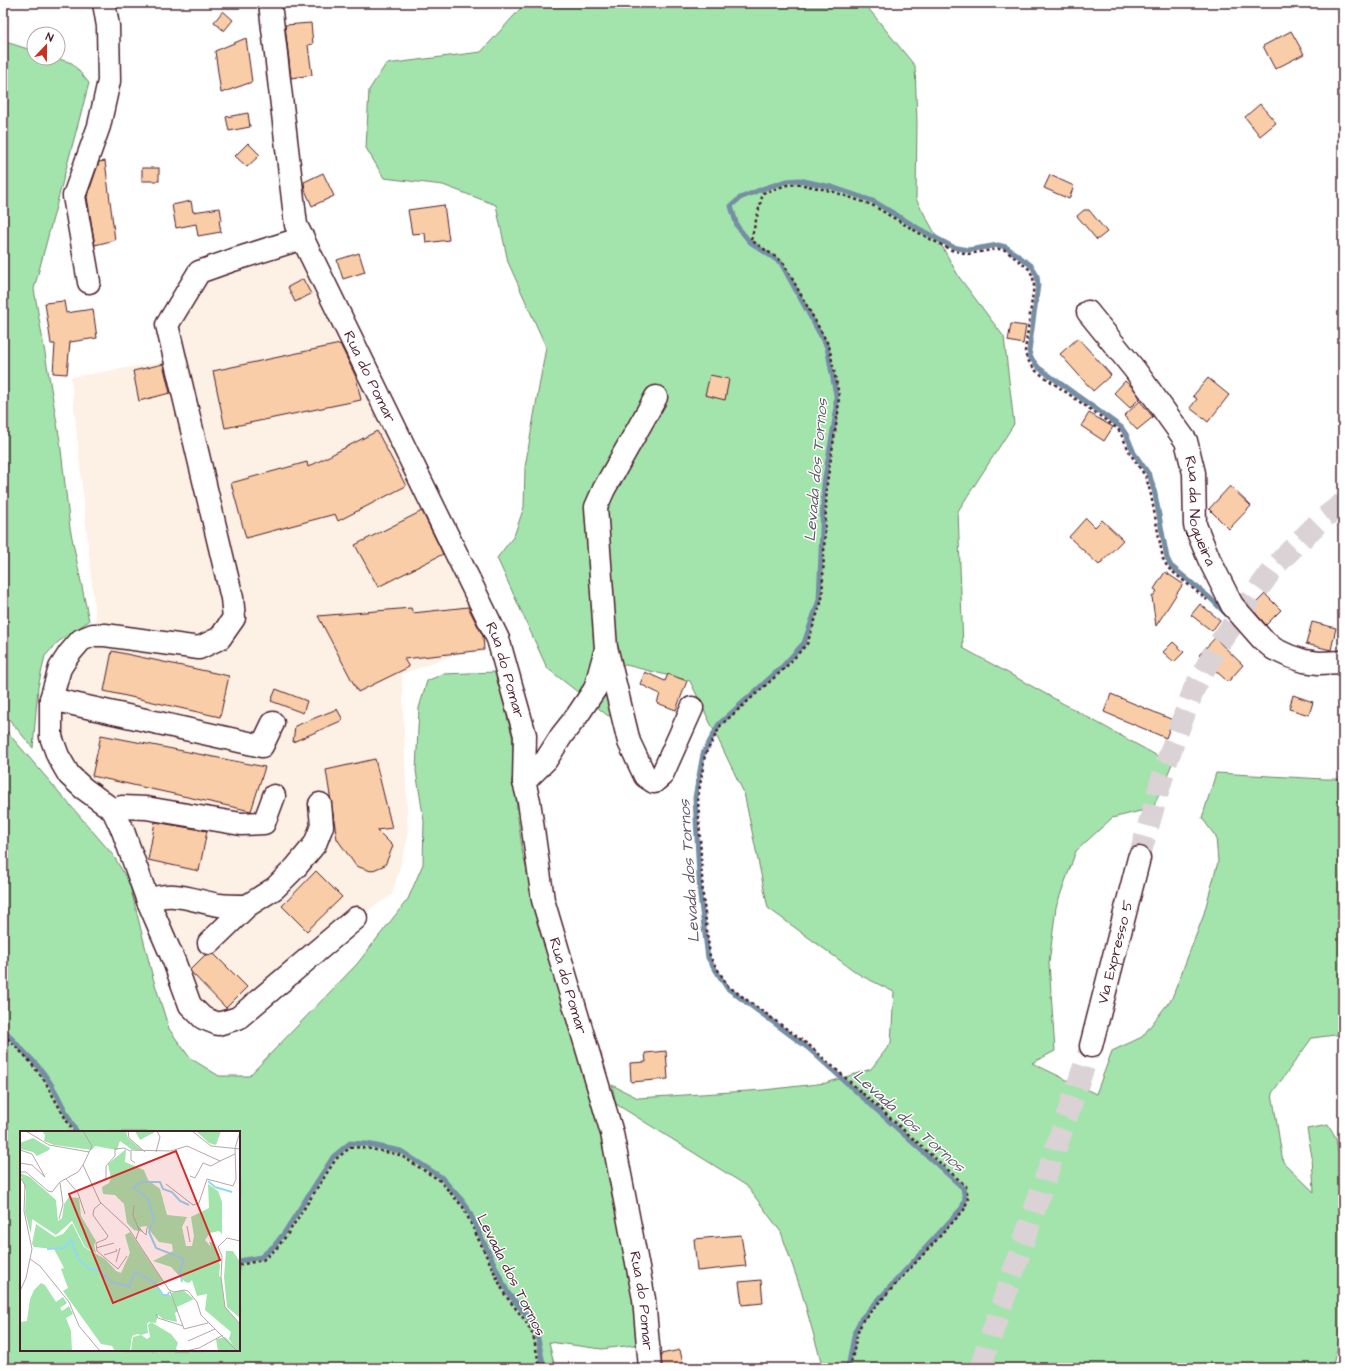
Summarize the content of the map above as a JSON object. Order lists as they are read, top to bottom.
{
  "streets": {
    "street": ["Rua do Pomar", "Rua da Nogueira", "Via Expresso 5"],
    "path": ["Levada dos Tornos"]
  },
  "water": ["Levada dos Tornos"],
  "north": "top"
}
